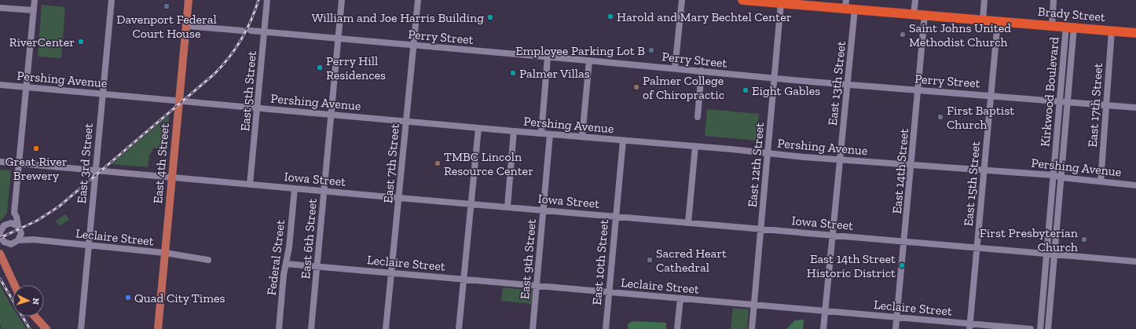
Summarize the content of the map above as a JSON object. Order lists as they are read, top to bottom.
{
  "streets": {
    "highway": ["Brady Street"],
    "main road": ["East 4th Street"],
    "street": [
      "Perry Street",
      "Pershing Avenue",
      "East 13th Street",
      "East 5th Street",
      "Kirkwood Boulevard",
      "East 17th Street",
      "East 3rd Street",
      "East 7th Street",
      "East 12th Street",
      "East 14th Street",
      "Iowa Street",
      "East 15th Street",
      "Leclaire Street",
      "East 6th Street",
      "Federal Street",
      "East 9th Street",
      "East 10th Street"
    ]
  },
  "crossings": [
    ["Brady Street", "East 13th Street"],
    ["Brady Street", "Kirkwood Boulevard"],
    ["Brady Street", "East 17th Street"],
    ["Brady Street", "East 12th Street"],
    ["Brady Street", "East 14th Street"],
    ["Brady Street", "East 15th Street"],
    ["Perry Street", "East 13th Street"],
    ["Perry Street", "East 5th Street"],
    ["Perry Street", "Kirkwood Boulevard"],
    ["Perry Street", "East 17th Street"],
    ["Perry Street", "East 7th Street"],
    ["Perry Street", "East 12th Street"],
    ["Perry Street", "East 14th Street"],
    ["Perry Street", "East 15th Street"],
    ["Perry Street", "East 6th Street"],
    ["Pershing Avenue", "East 13th Street"],
    ["Pershing Avenue", "East 5th Street"],
    ["Pershing Avenue", "Kirkwood Boulevard"],
    ["Pershing Avenue", "East 17th Street"],
    ["Pershing Avenue", "East 3rd Street"],
    ["Pershing Avenue", "East 4th Street"],
    ["Pershing Avenue", "East 7th Street"],
    ["Pershing Avenue", "East 12th Street"],
    ["Pershing Avenue", "East 14th Street"],
    ["Pershing Avenue", "East 15th Street"],
    ["Pershing Avenue", "East 6th Street"],
    ["Pershing Avenue", "East 9th Street"],
    ["Pershing Avenue", "East 10th Street"],
    ["East 13th Street", "Iowa Street"],
    ["East 13th Street", "Leclaire Street"],
    ["East 5th Street", "Iowa Street"],
    ["Kirkwood Boulevard", "Iowa Street"],
    ["East 3rd Street", "Iowa Street"],
    ["East 3rd Street", "Leclaire Street"],
    ["East 4th Street", "Iowa Street"],
    ["East 4th Street", "Leclaire Street"],
    ["East 7th Street", "Iowa Street"],
    ["East 7th Street", "Leclaire Street"],
    ["East 12th Street", "Iowa Street"],
    ["East 12th Street", "Leclaire Street"],
    ["East 14th Street", "Iowa Street"],
    ["East 14th Street", "Leclaire Street"],
    ["Iowa Street", "East 15th Street"],
    ["Iowa Street", "East 6th Street"],
    ["Iowa Street", "Federal Street"],
    ["Iowa Street", "East 9th Street"],
    ["Iowa Street", "East 10th Street"],
    ["East 15th Street", "Leclaire Street"],
    ["Leclaire Street", "East 6th Street"],
    ["Leclaire Street", "Federal Street"],
    ["Leclaire Street", "East 9th Street"],
    ["Leclaire Street", "East 10th Street"]
  ],
  "places": [
    "Davenport Federal Court House",
    "Harold and Mary Bechtel Center",
    "William and Joe Harris Building",
    "Saint Johns United Methodist Church",
    "RiverCenter",
    "Employee Parking Lot B",
    "Perry Hill Residences",
    "Palmer Villas",
    "Palmer College of Chiropractic",
    "Eight Gables",
    "First Baptist Church",
    "Great River Brewery",
    "TMBC Lincoln Resource Center",
    "First Presbyterian Church",
    "Sacred Heart Cathedral",
    "East 14th Street Historic District",
    "Quad City Times"
  ],
  "north": "right"
}
